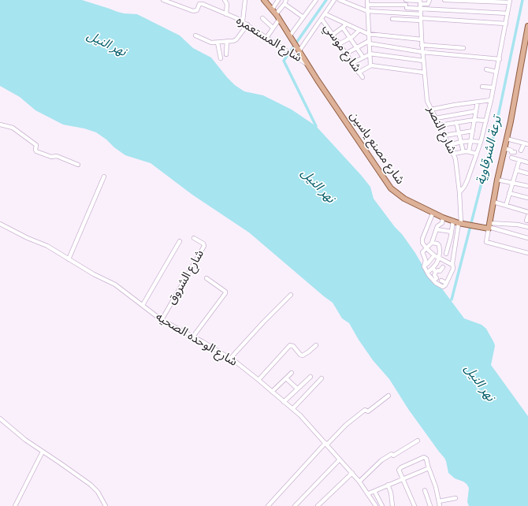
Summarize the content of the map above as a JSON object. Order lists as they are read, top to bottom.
{
  "streets": {
    "main road": ["شارع مصنع ياسين"],
    "street": [
      "شارع المستعمره",
      "شارع موسي",
      "شارع النصر",
      "شارع الشروق",
      "شارع الوحده الصحيه"
    ]
  },
  "crossings": [
    ["شارع المستعمره", "شارع مصنع ياسين"],
    ["شارع النصر", "شارع مصنع ياسين"],
    ["شارع الشروق", "شارع الوحده الصحيه"]
  ],
  "water": ["نهر النيل", "ترعة الشرقاوية"]
}
